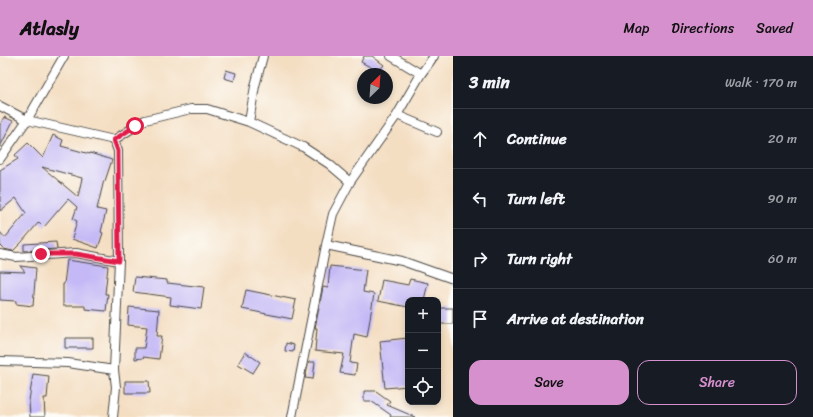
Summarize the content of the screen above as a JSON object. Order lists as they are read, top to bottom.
{
  "north": "top right",
  "page": {
    "header": "Atlasly",
    "nav": ["Map", "Directions", "Saved"],
    "heading": ["3 min", "Walk · 170 m"],
    "list": [
      ["Continue", "20 m"],
      ["Turn left", "90 m"],
      ["Turn right", "60 m"],
      "Arrive at destination"
    ],
    "map_buttons": ["+", "−"],
    "buttons": ["Save", "Share"]
  }
}
